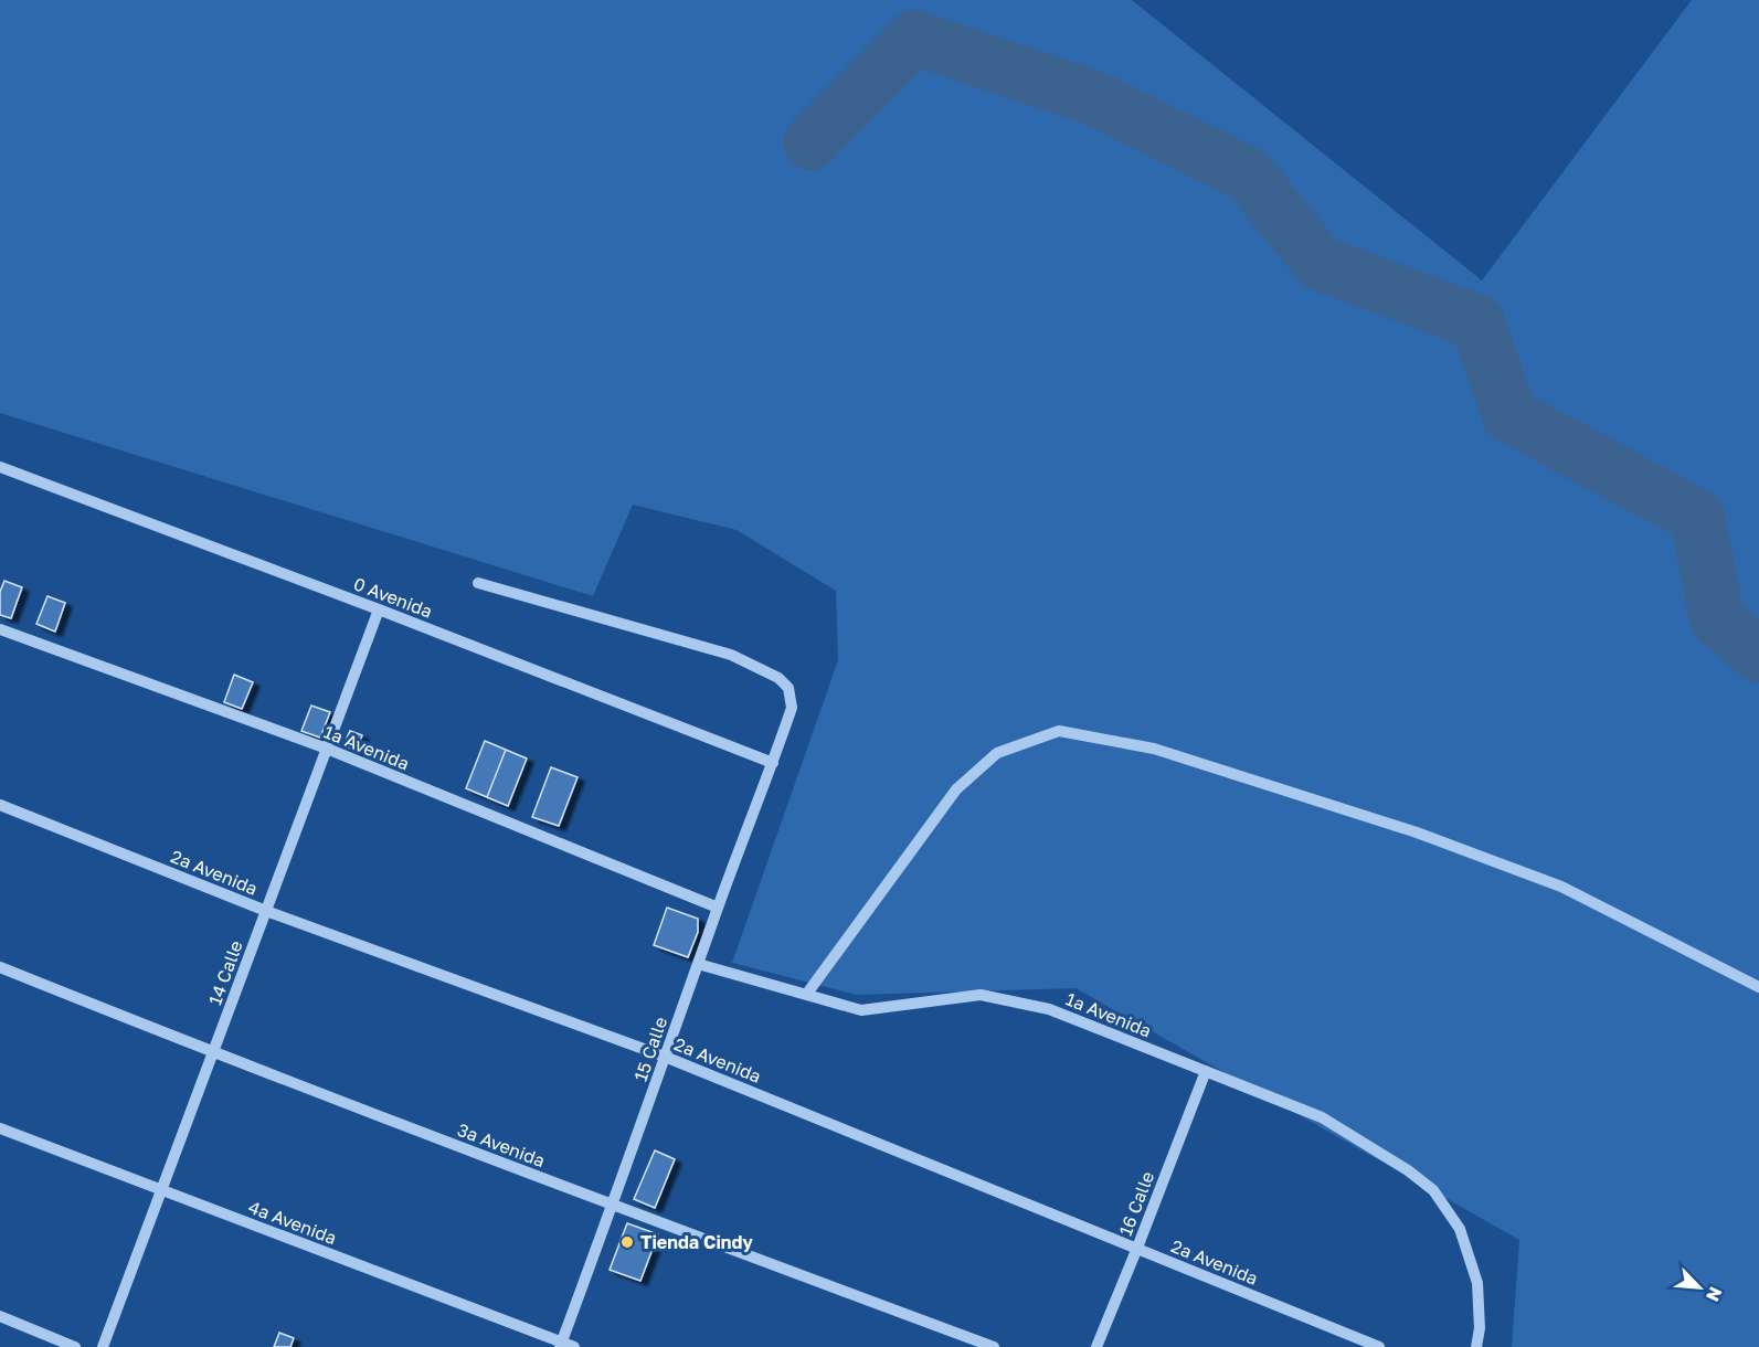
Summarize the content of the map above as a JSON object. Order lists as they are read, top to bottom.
{
  "streets": {
    "street": [
      "0 Avenida",
      "1a Avenida",
      "2a Avenida",
      "14 Calle",
      "15 Calle",
      "3a Avenida",
      "16 Calle",
      "4a Avenida"
    ]
  },
  "crossings": [
    ["0 Avenida", "14 Calle"],
    ["0 Avenida", "15 Calle"],
    ["1a Avenida", "14 Calle"],
    ["1a Avenida", "15 Calle"],
    ["1a Avenida", "16 Calle"],
    ["2a Avenida", "14 Calle"],
    ["2a Avenida", "15 Calle"],
    ["2a Avenida", "16 Calle"],
    ["14 Calle", "3a Avenida"],
    ["14 Calle", "4a Avenida"],
    ["15 Calle", "3a Avenida"],
    ["15 Calle", "4a Avenida"]
  ],
  "places": ["Tienda Cindy"],
  "north": "bottom right"
}
